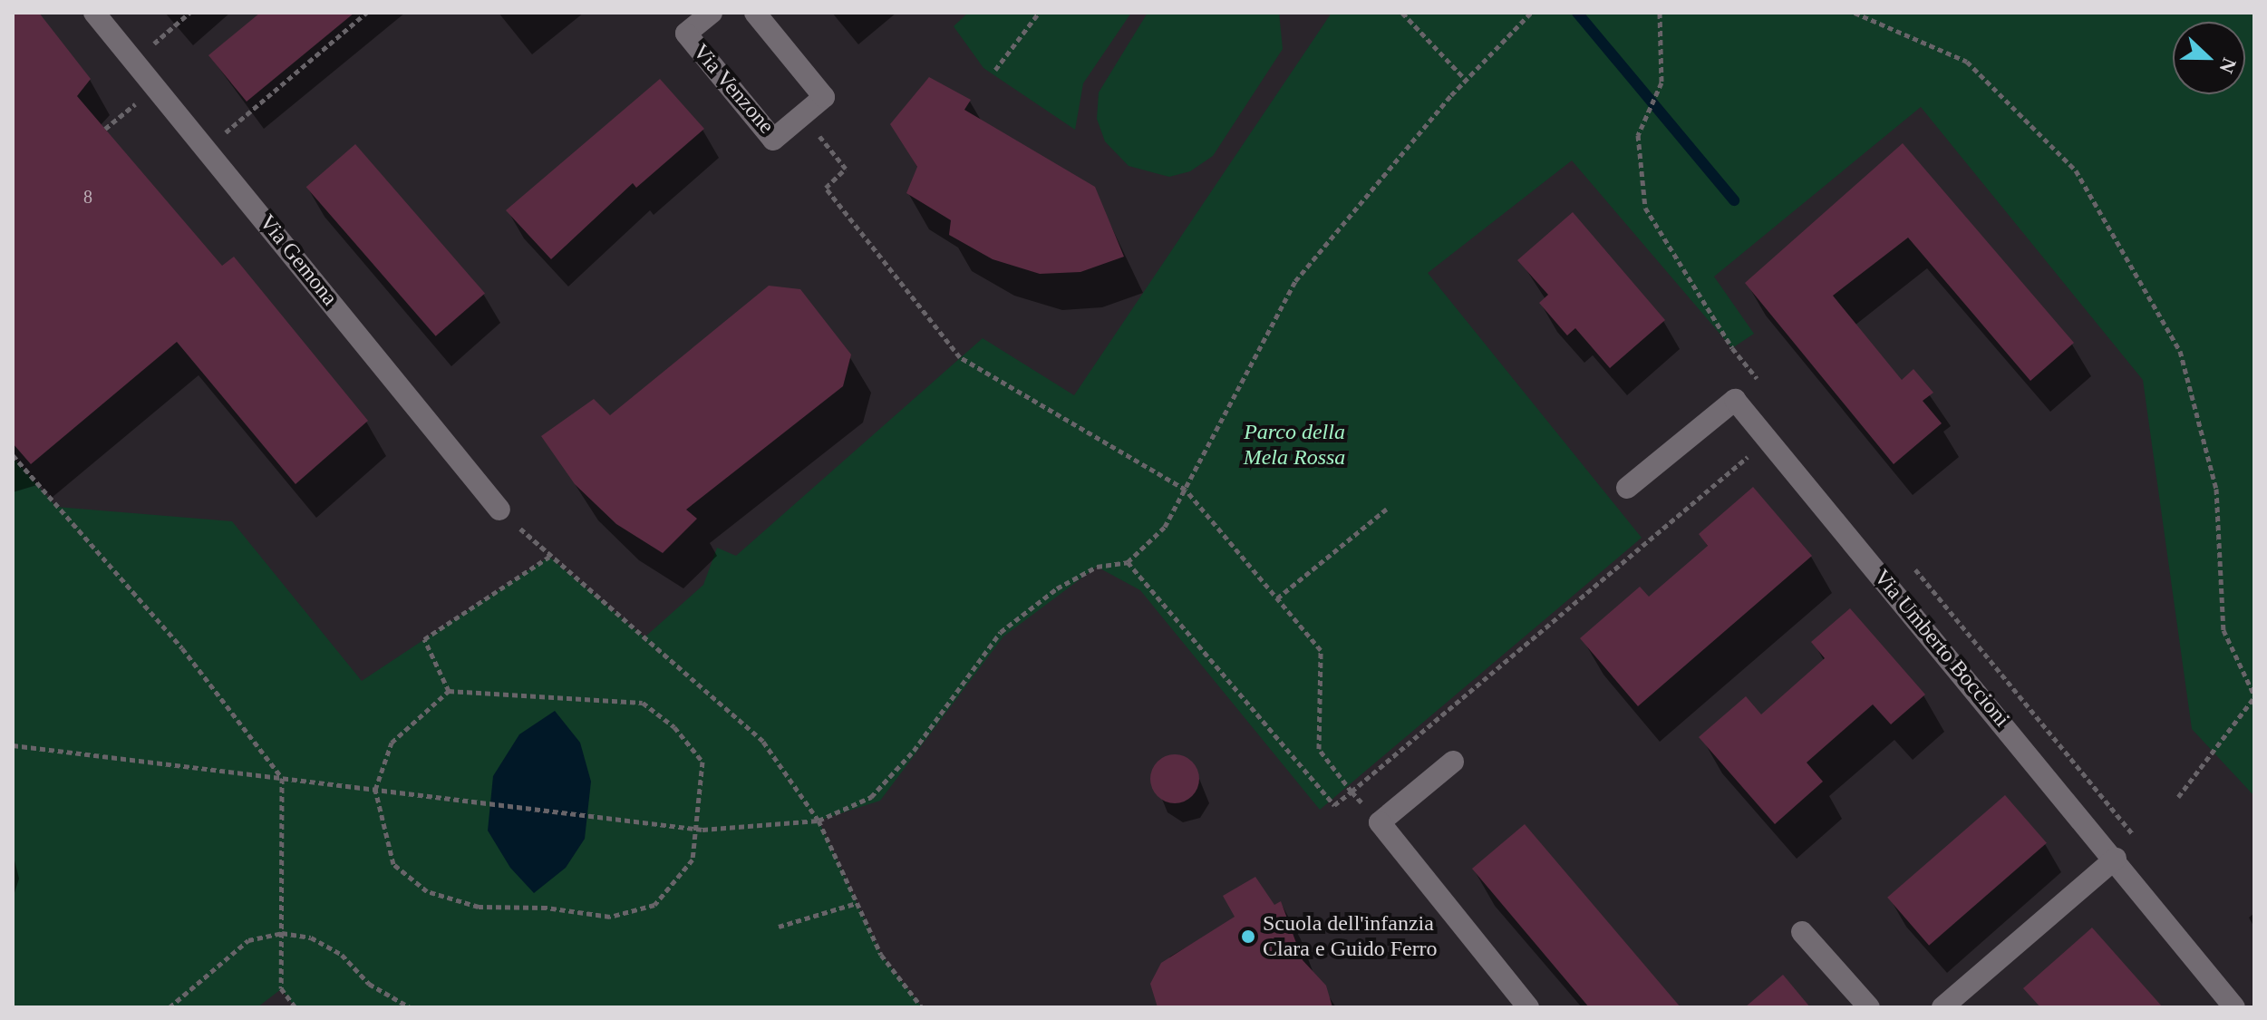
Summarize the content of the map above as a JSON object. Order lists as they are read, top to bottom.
{
  "streets": {
    "street": ["Via Venzone", "Via Gemona", "Via Umberto Boccioni"]
  },
  "parks": ["Parco della Mela Rossa"],
  "places": ["Scuola dell'infanzia Clara e Guido Ferro"],
  "house_numbers": ["8"],
  "north": "right"
}
